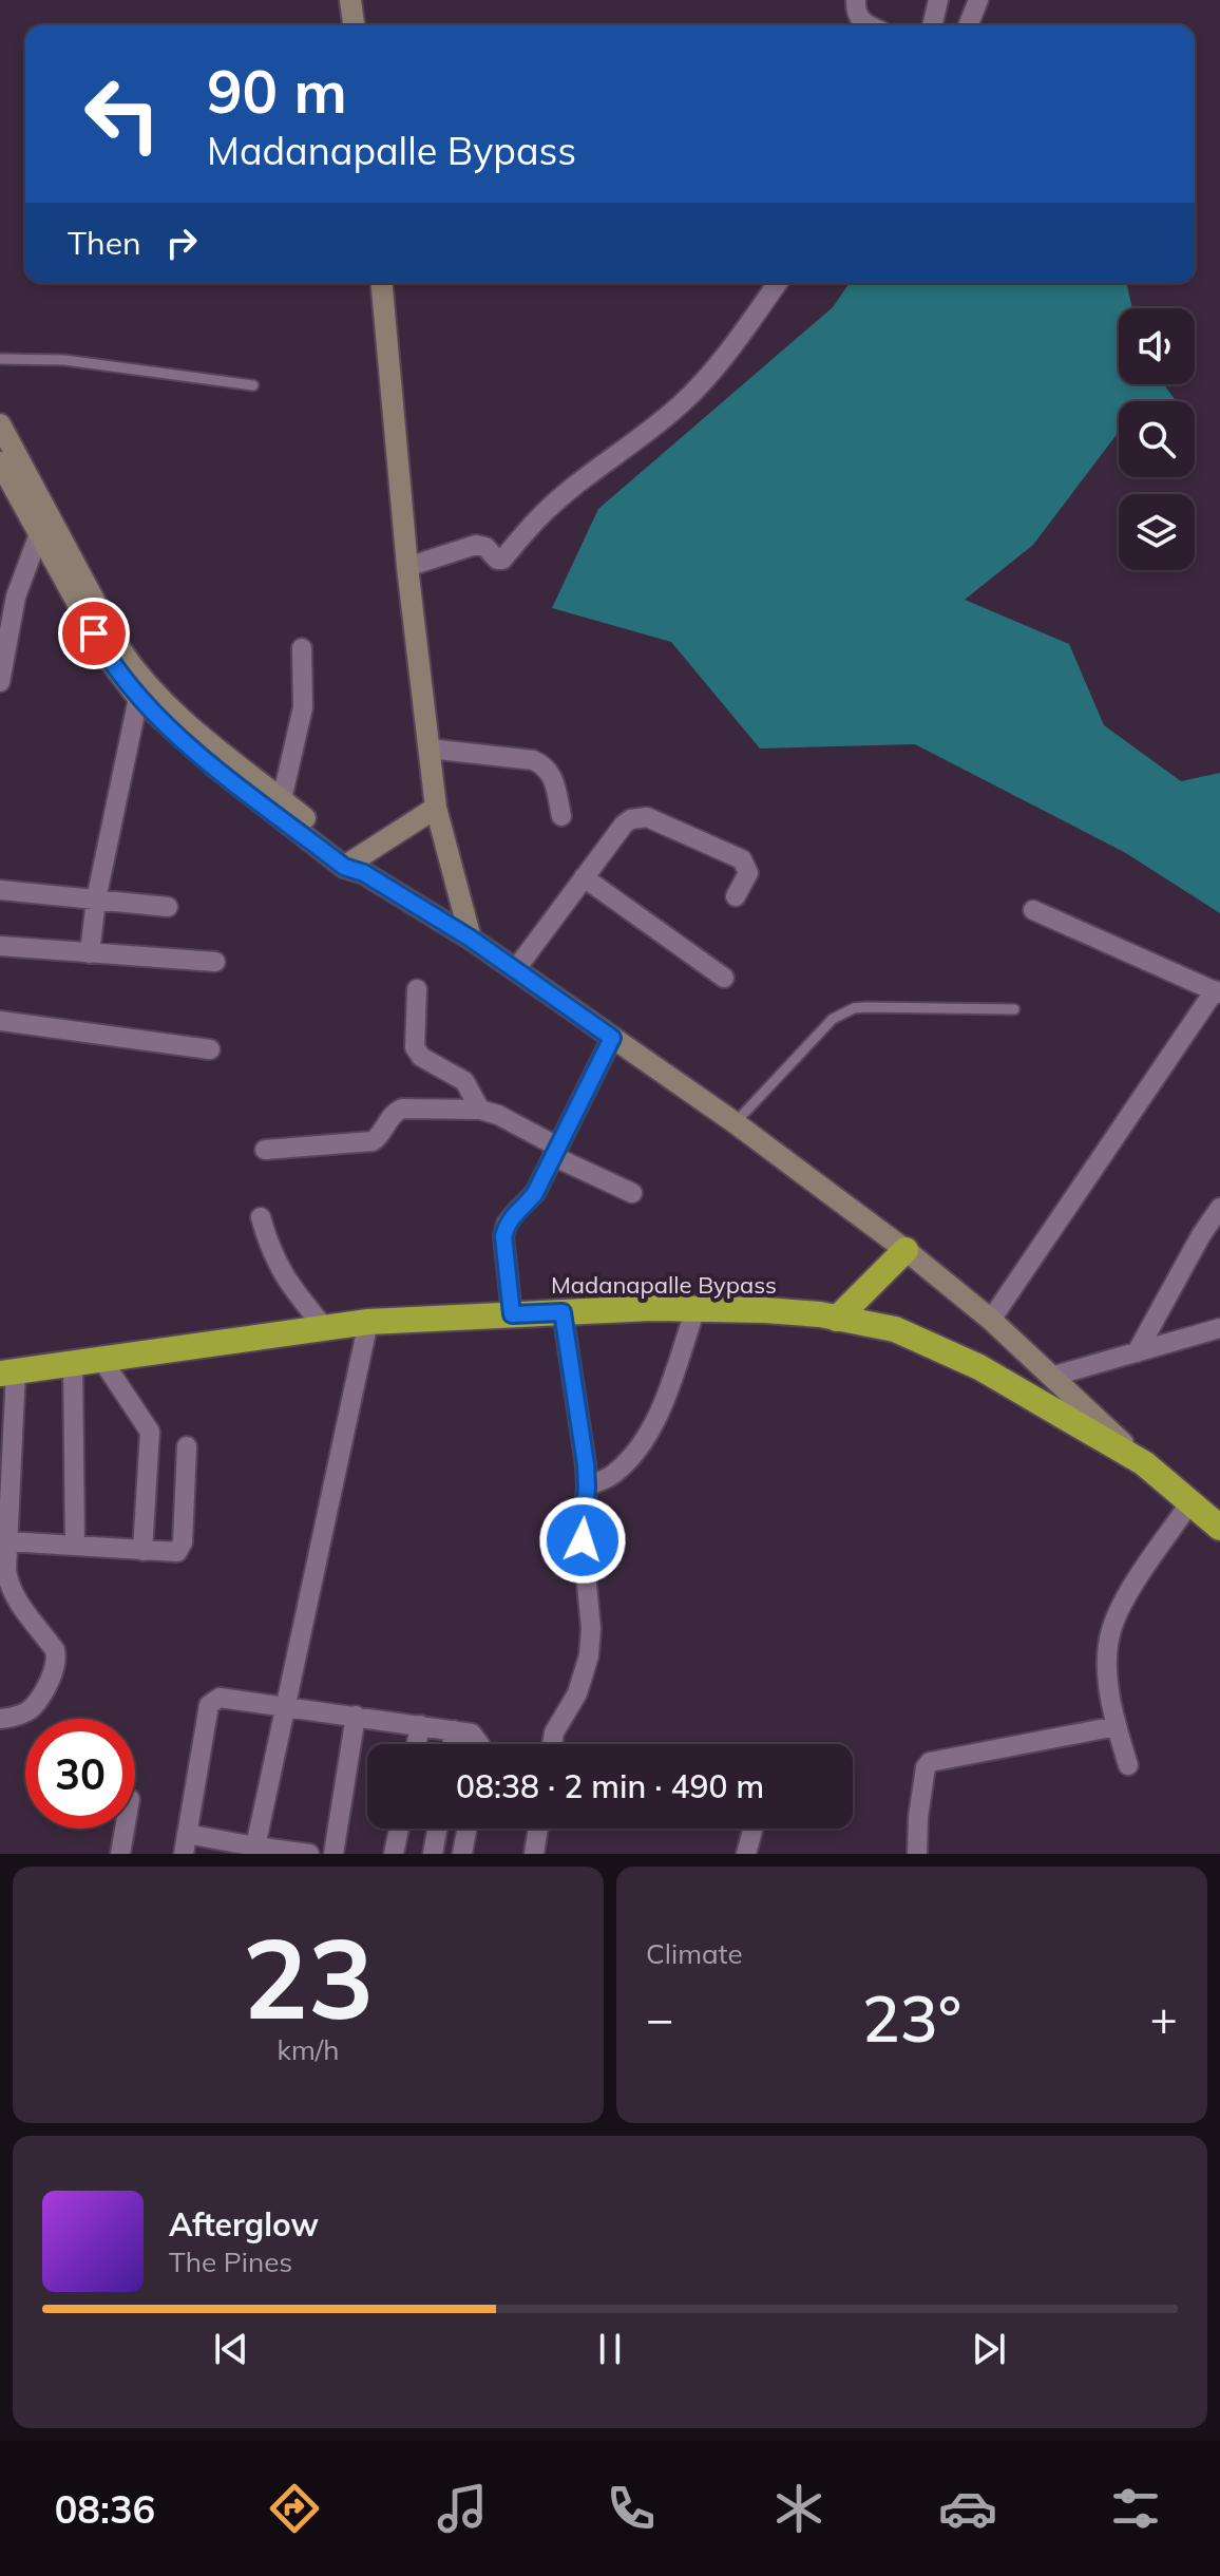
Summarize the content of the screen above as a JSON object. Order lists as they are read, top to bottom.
{
  "streets": {
    "highway": ["Madanapalle Bypass"]
  },
  "page": {
    "turn": ["90 m", "Madanapalle Bypass"],
    "then": "Then",
    "limit": "30",
    "trip": "08:38 · 2 min · 490 m",
    "tile": [
      ["23", "km/h"],
      "Climate"
    ],
    "heat": ["−", "23°", "+"],
    "song": ["Afterglow", "The Pines"],
    "tabs": "08:36"
  }
}
